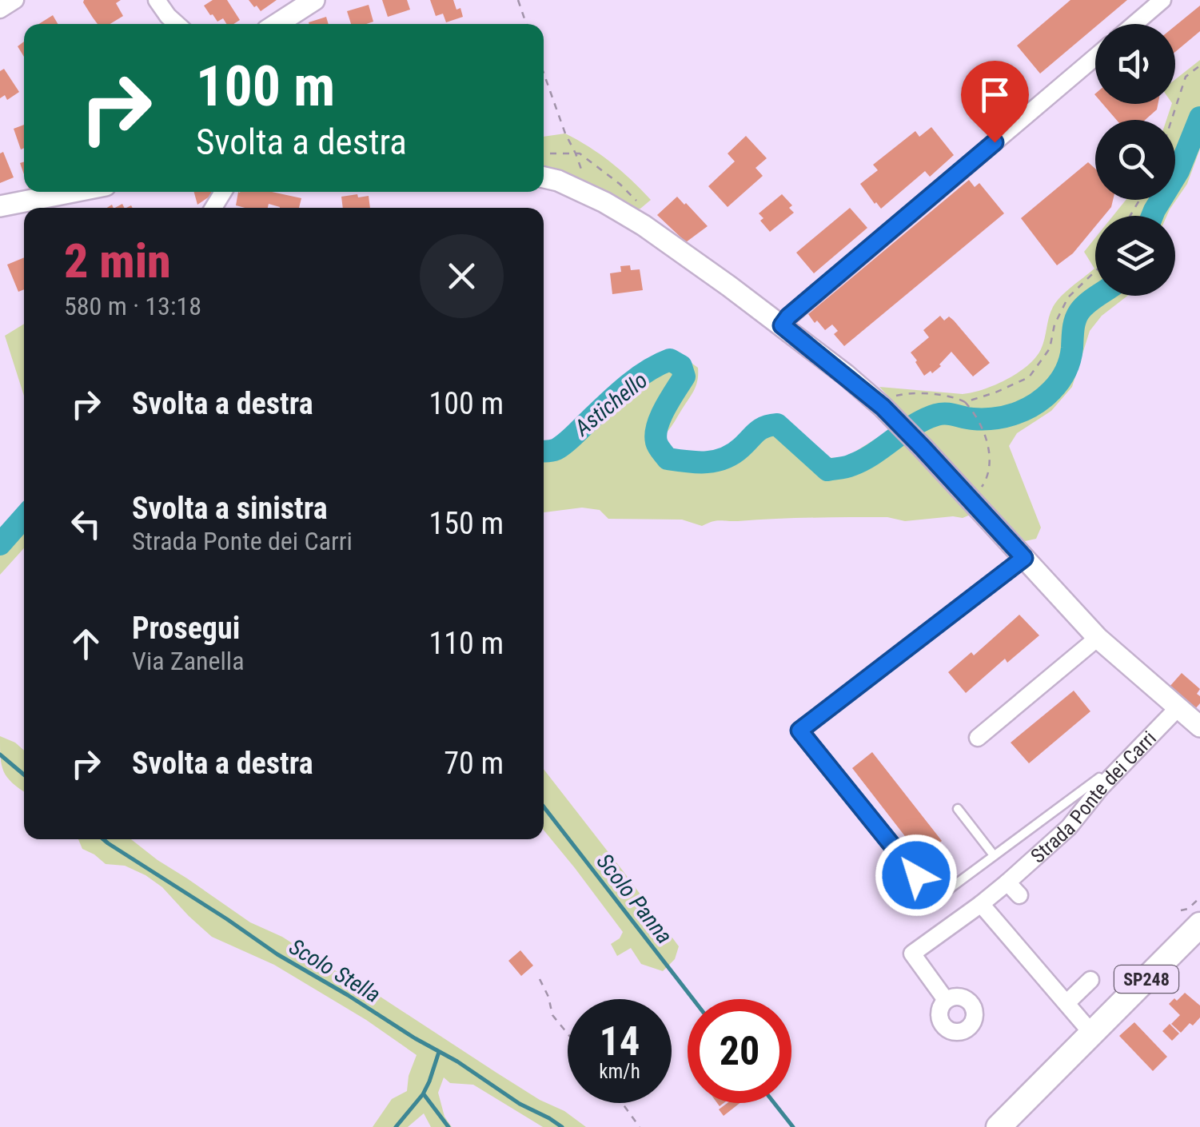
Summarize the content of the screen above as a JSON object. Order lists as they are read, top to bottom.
{
  "streets": {
    "main road": ["SP248"],
    "street": ["Strada Ponte dei Carri"]
  },
  "water": ["Astichello", "Scolo Panna", "Scolo Stella"],
  "page": {
    "turn": ["100 m", "Svolta a destra"],
    "heading": ["2 min", "580 m · 13:18"],
    "list": [
      {
        "name": "Svolta a destra",
        "value": "100 m"
      },
      {
        "name": "Svolta a sinistra",
        "note": "Strada Ponte dei Carri",
        "value": "150 m"
      },
      {
        "name": "Prosegui",
        "note": "Via Zanella",
        "value": "110 m"
      },
      {
        "name": "Svolta a destra",
        "value": "70 m"
      }
    ],
    "speed": "14 km/h",
    "limit": "20"
  }
}
